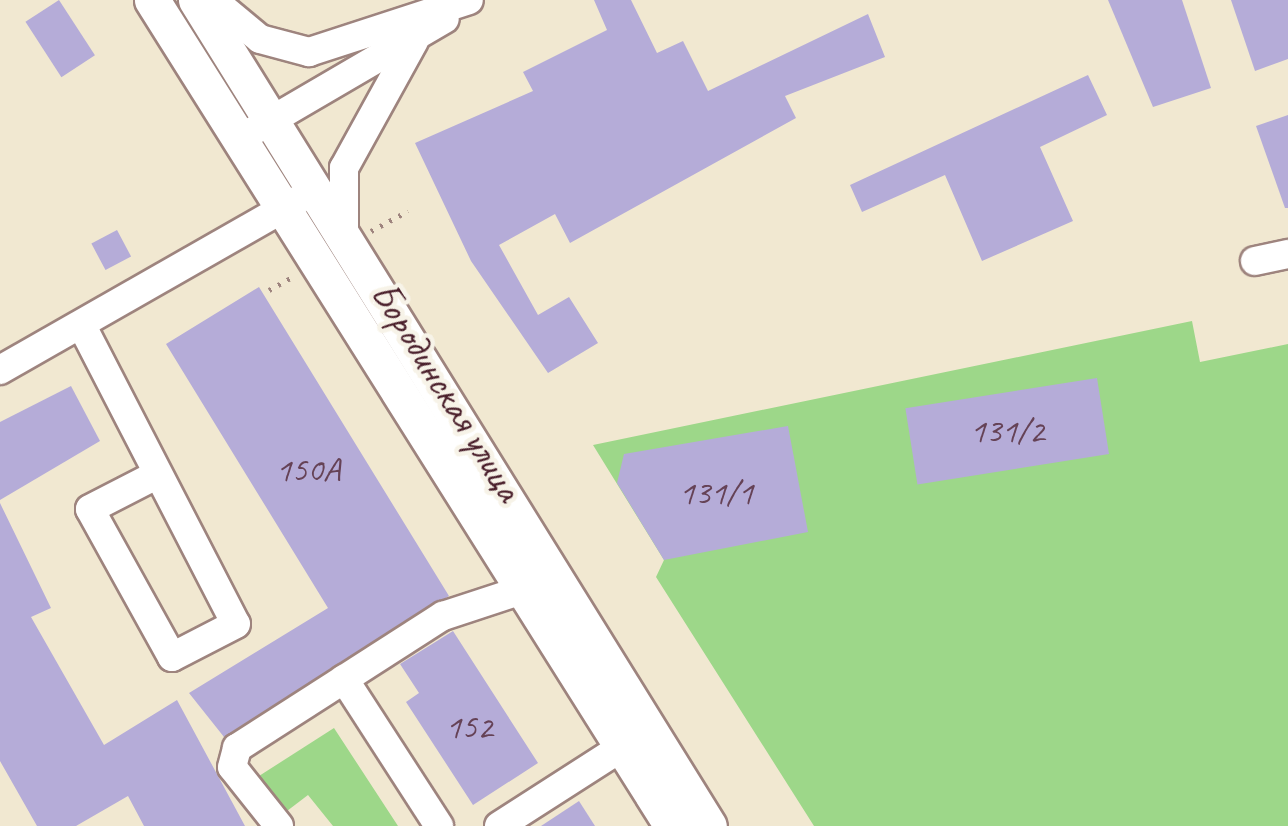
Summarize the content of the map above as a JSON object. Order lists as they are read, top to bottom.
{
  "streets": {
    "main road": ["Бородинская улица"]
  },
  "house_numbers": [
    "131/2",
    "150А",
    "131/1",
    "152"
  ]
}
